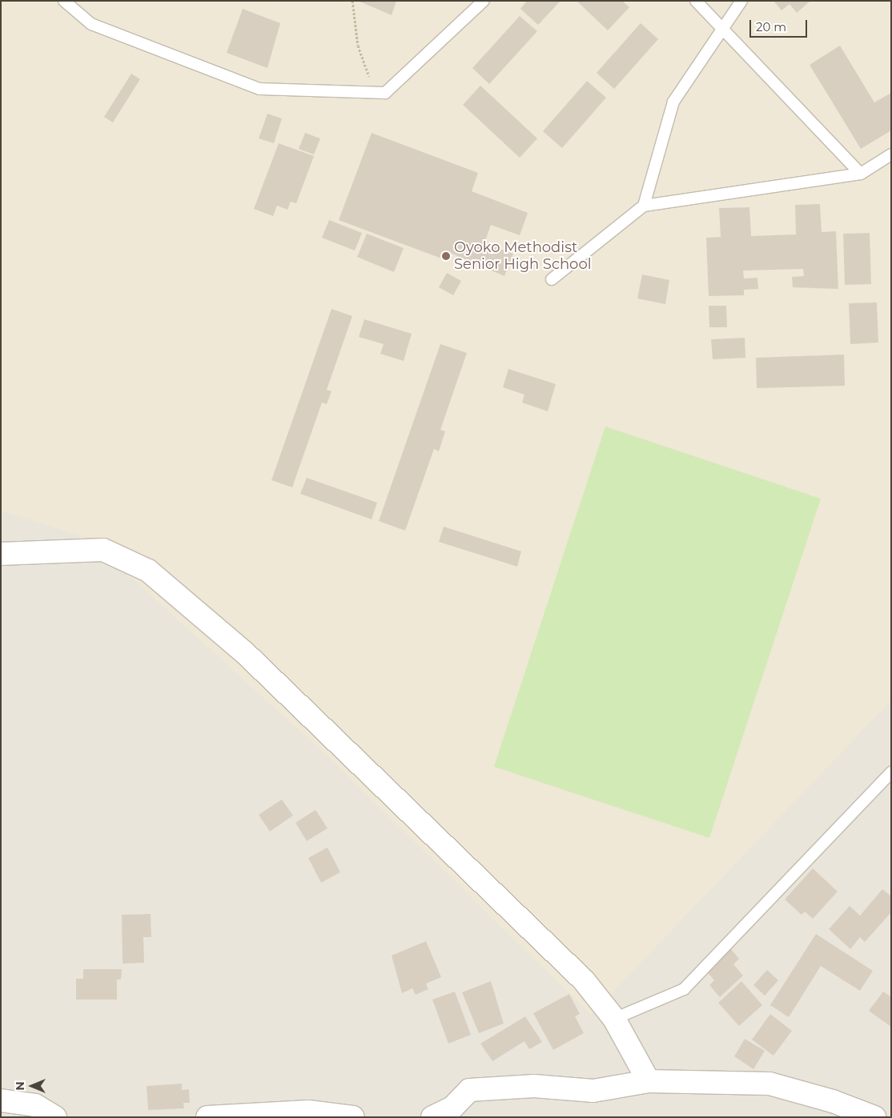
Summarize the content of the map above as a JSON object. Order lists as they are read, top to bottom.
{
  "places": ["Oyoko Methodist Senior High School"],
  "scale_bar": "20 m",
  "north": "left"
}
